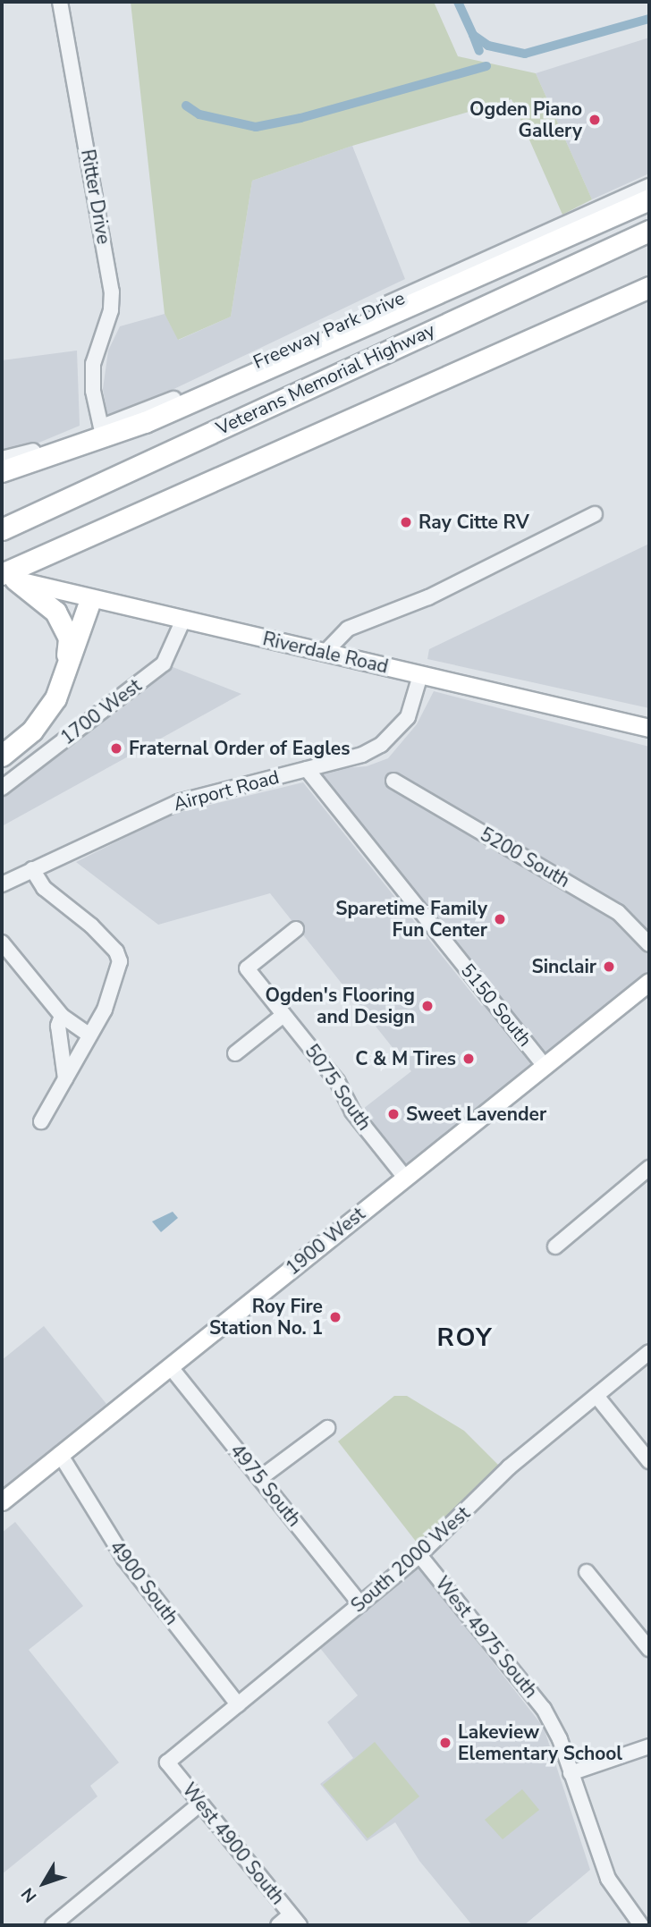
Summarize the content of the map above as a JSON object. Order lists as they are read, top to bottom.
{
  "streets": {
    "highway": ["Veterans Memorial Highway"],
    "main road": ["Riverdale Road", "1900 West"],
    "street": [
      "Ritter Drive",
      "Freeway Park Drive",
      "1700 West",
      "Airport Road",
      "5200 South",
      "5150 South",
      "5075 South",
      "4975 South",
      "South 2000 West",
      "4900 South",
      "West 4975 South",
      "West 4900 South"
    ]
  },
  "crossings": [
    ["Ritter Drive", "Freeway Park Drive"],
    ["Riverdale Road", "1700 West"],
    ["Riverdale Road", "Airport Road"],
    ["Airport Road", "5150 South"],
    ["5150 South", "1900 West"],
    ["5075 South", "1900 West"],
    ["1900 West", "4975 South"],
    ["1900 West", "4900 South"],
    ["4975 South", "South 2000 West"],
    ["South 2000 West", "4900 South"],
    ["South 2000 West", "West 4975 South"],
    ["South 2000 West", "West 4900 South"]
  ],
  "districts": ["ROY"],
  "places": [
    "Ogden Piano Gallery",
    "Ray Citte RV",
    "Fraternal Order of Eagles",
    "Sparetime Family Fun Center",
    "Sinclair",
    "Ogden's Flooring and Design",
    "C & M Tires",
    "Sweet Lavender",
    "Roy Fire Station No. 1",
    "Lakeview Elementary School"
  ],
  "north": "bottom left"
}
